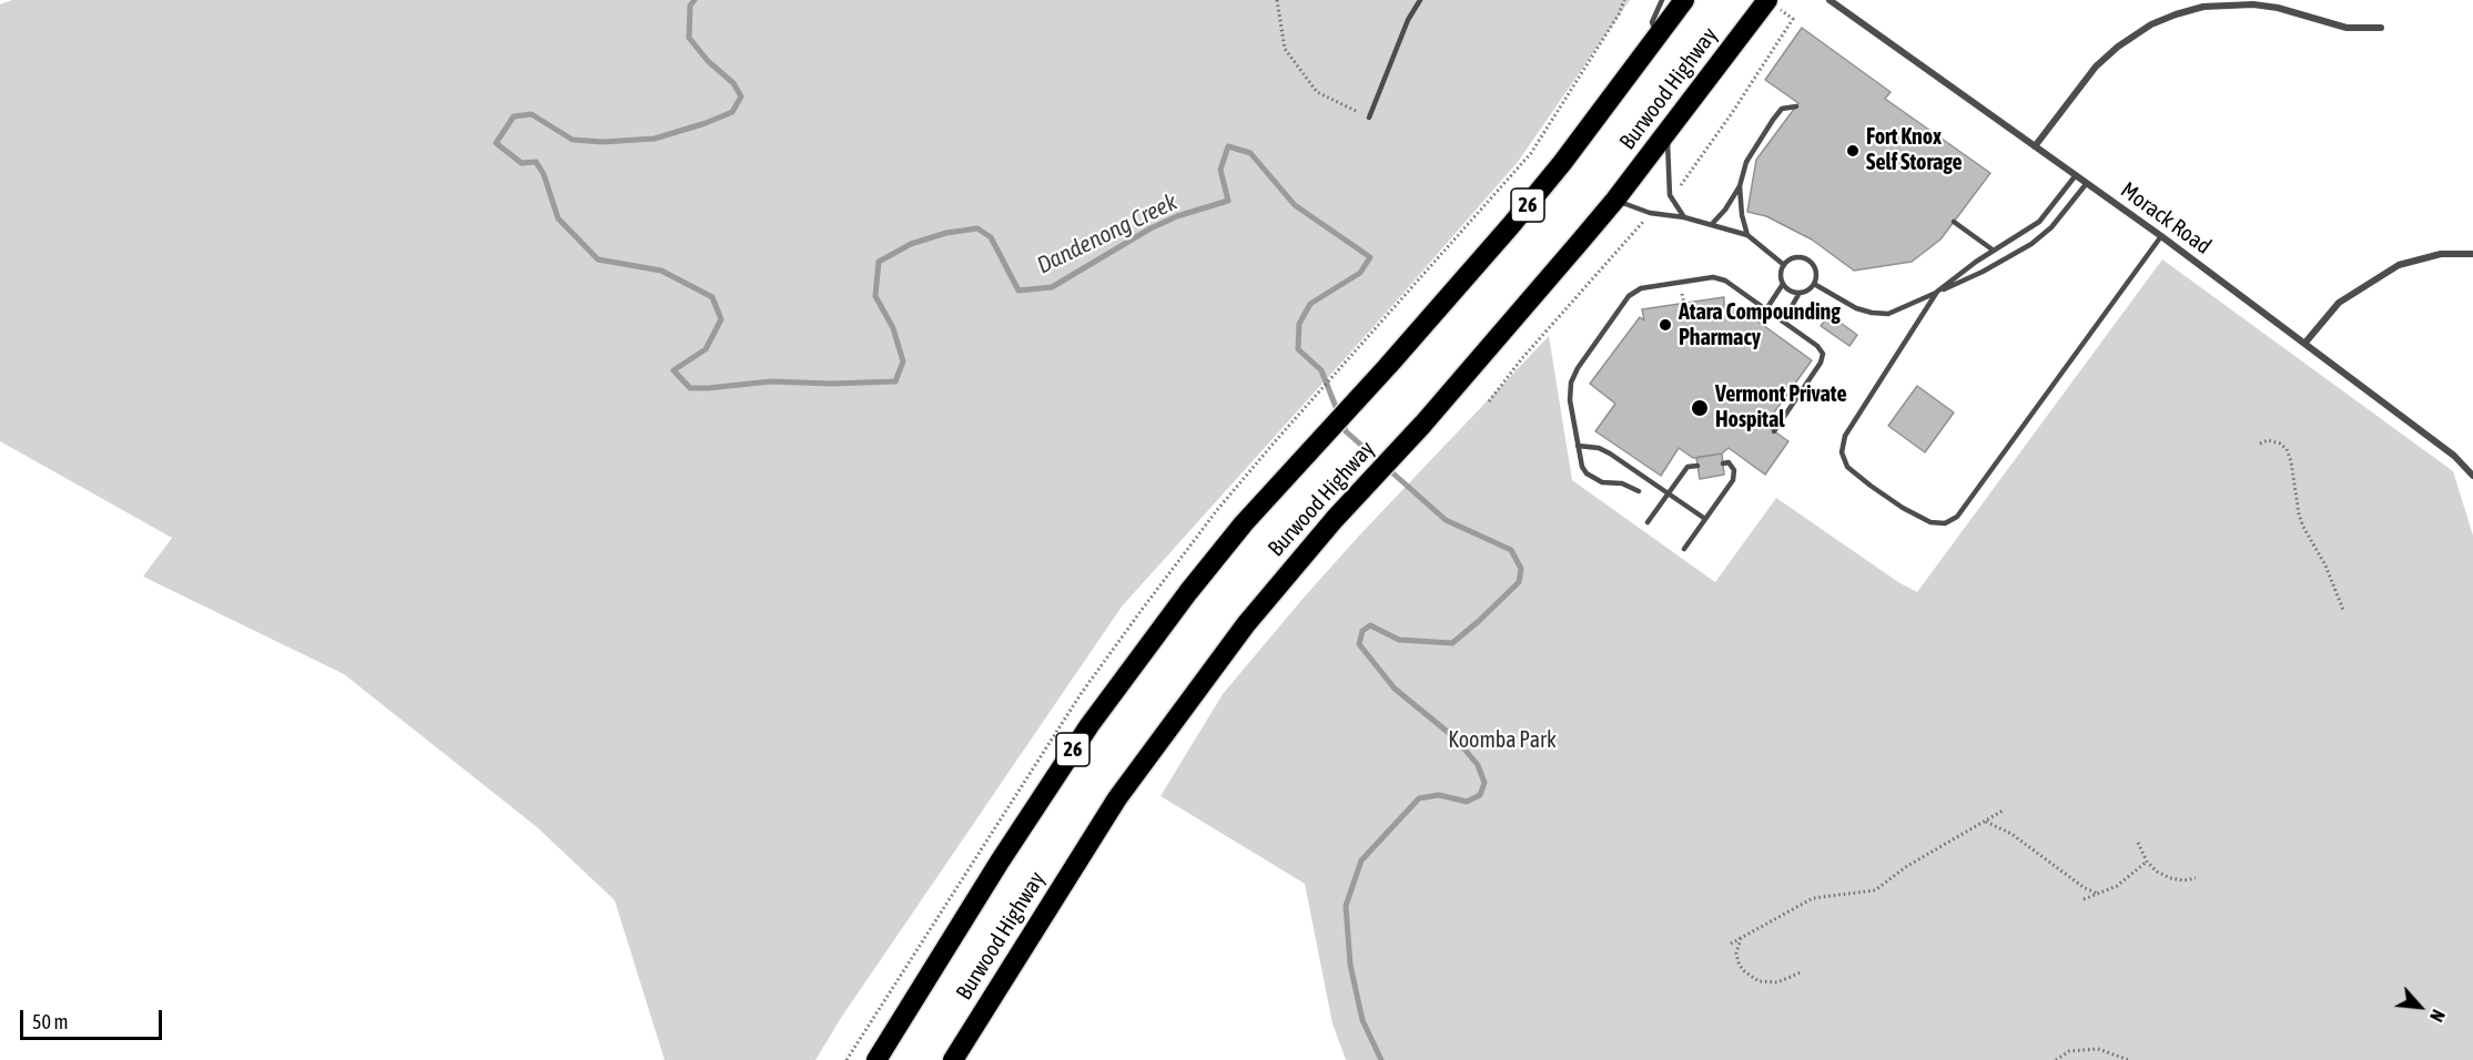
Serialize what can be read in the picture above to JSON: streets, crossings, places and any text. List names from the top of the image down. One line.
{"streets":{"highway":["Burwood Highway","26"],"street":["Morack Road"]},"water":["Dandenong Creek"],"parks":["Koomba Park"],"places":["Fort Knox Self Storage","Atara Compounding Pharmacy","Vermont Private Hospital"],"scale_bar":"50 m","north":"bottom right"}
